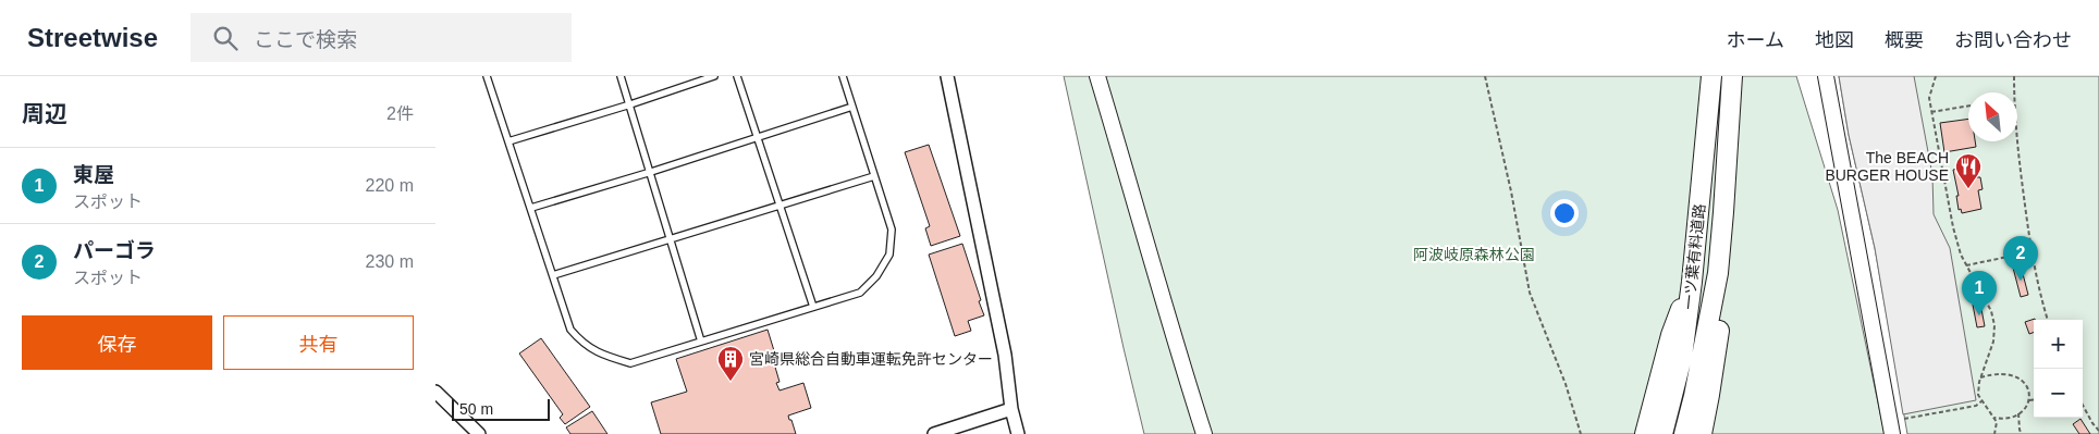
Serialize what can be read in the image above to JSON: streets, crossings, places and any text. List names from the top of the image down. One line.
{"streets":{"main road":["一ツ葉有料道路"]},"parks":["阿波岐原森林公園"],"places":{"restaurant":["The BEACH BURGER HOUSE"],"building":["宮崎県総合自動車運転免許センター"]},"scale_bar":"50 m","north":"top left","page":{"header":"Streetwise","search":"ここで検索","nav":["ホーム","地図","概要","お問い合わせ"],"heading":["周辺","2件"],"list":[{"mark":"1","name":"東屋","note":"スポット","value":"220 m"},{"mark":"2","name":"パーゴラ","note":"スポット","value":"230 m"}],"pins":["2","1"],"buttons":["保存","共有"],"map_buttons":["+","−"],"scale":"50 m"}}
